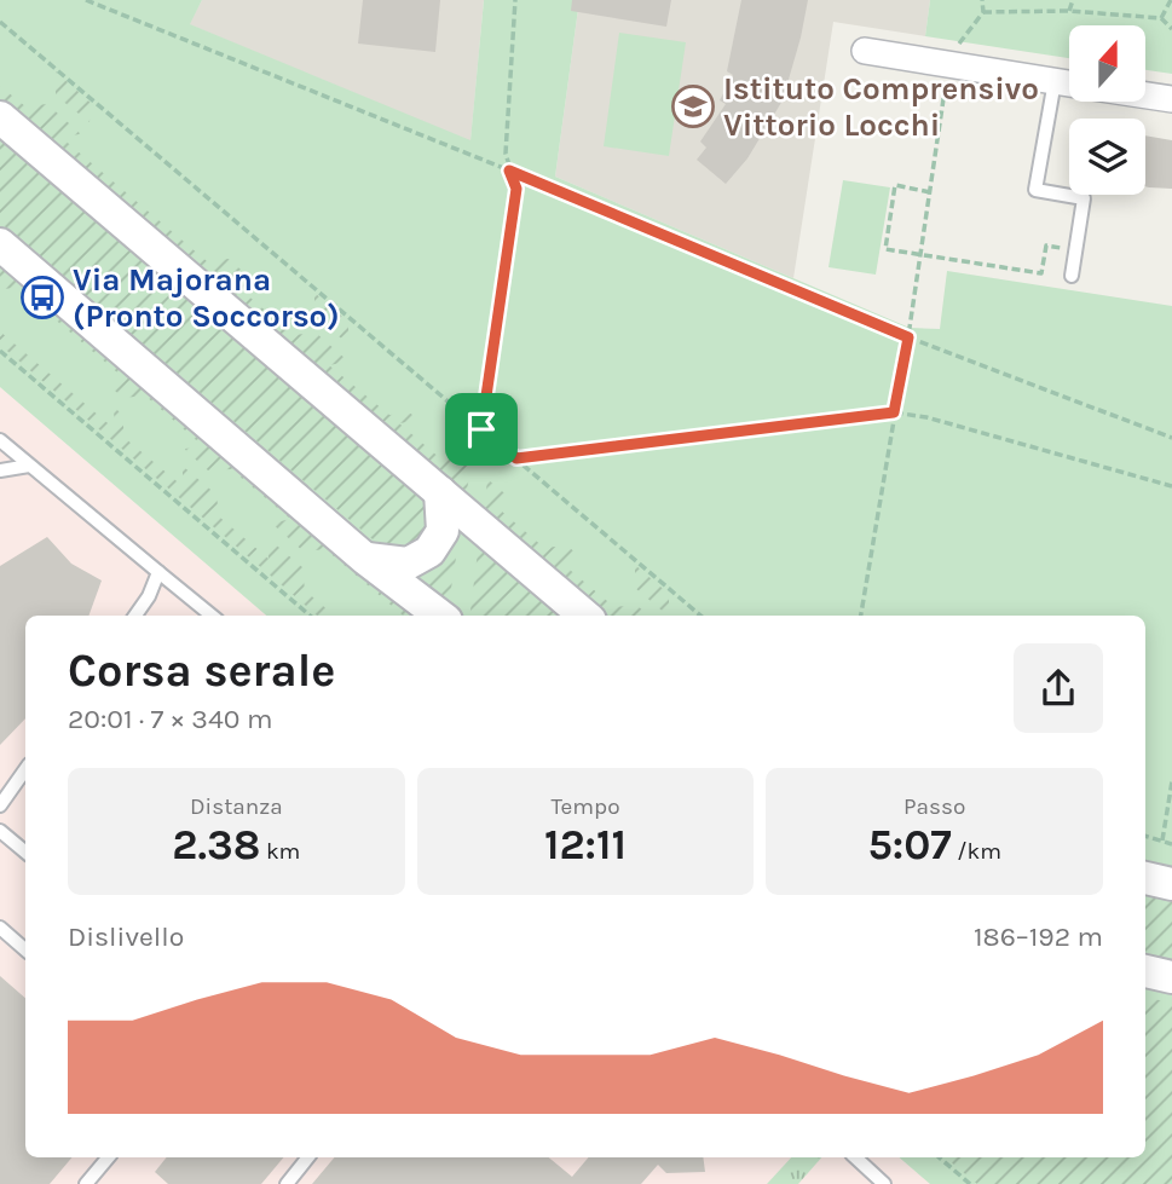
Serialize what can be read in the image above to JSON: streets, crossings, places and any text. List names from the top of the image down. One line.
{"places":{"school or university":["Istituto Comprensivo Vittorio Locchi"],"bus stop":["Via Majorana (Pronto Soccorso)"]},"north":"top","page":{"heading":["Corsa serale","20:01 · 7 × 340 m"],"stats":[["Distanza","2.38 km"],["Tempo","12:11"],["Passo","5:07 /km"]],"chart":["Dislivello","186–192 m"]}}
